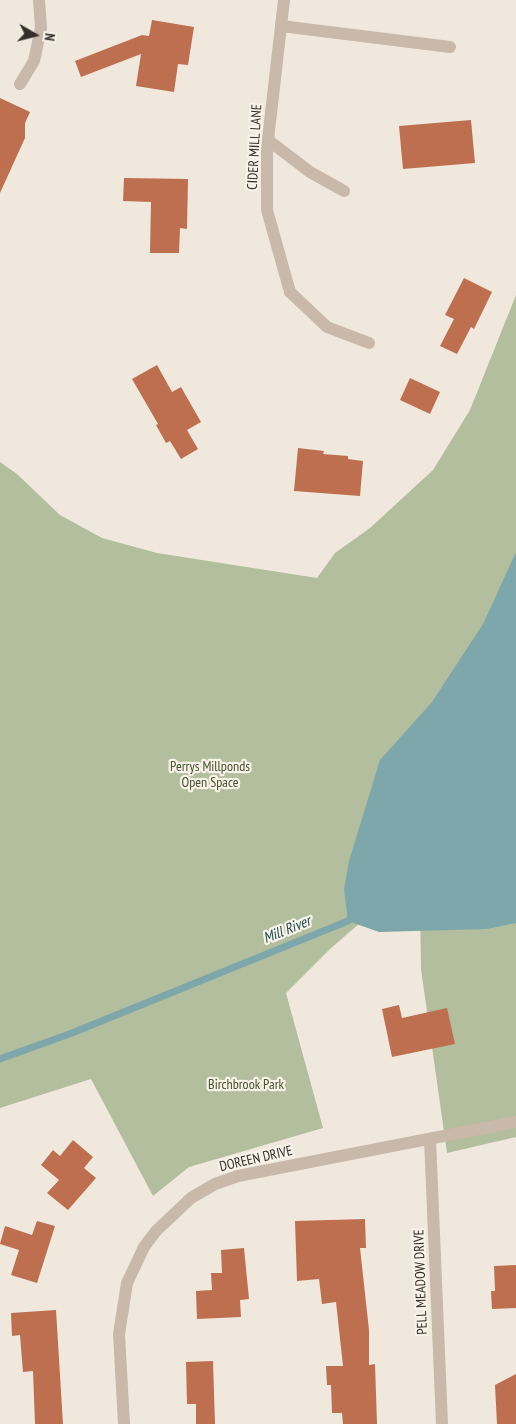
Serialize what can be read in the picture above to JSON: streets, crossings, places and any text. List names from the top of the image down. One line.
{"streets":{"street":["CIDER MILL LANE","DOREEN DRIVE","PELL MEADOW DRIVE"]},"crossings":[["DOREEN DRIVE","PELL MEADOW DRIVE"]],"water":["Mill River"],"parks":["Perrys Millponds Open Space","Birchbrook Park"],"north":"right"}
